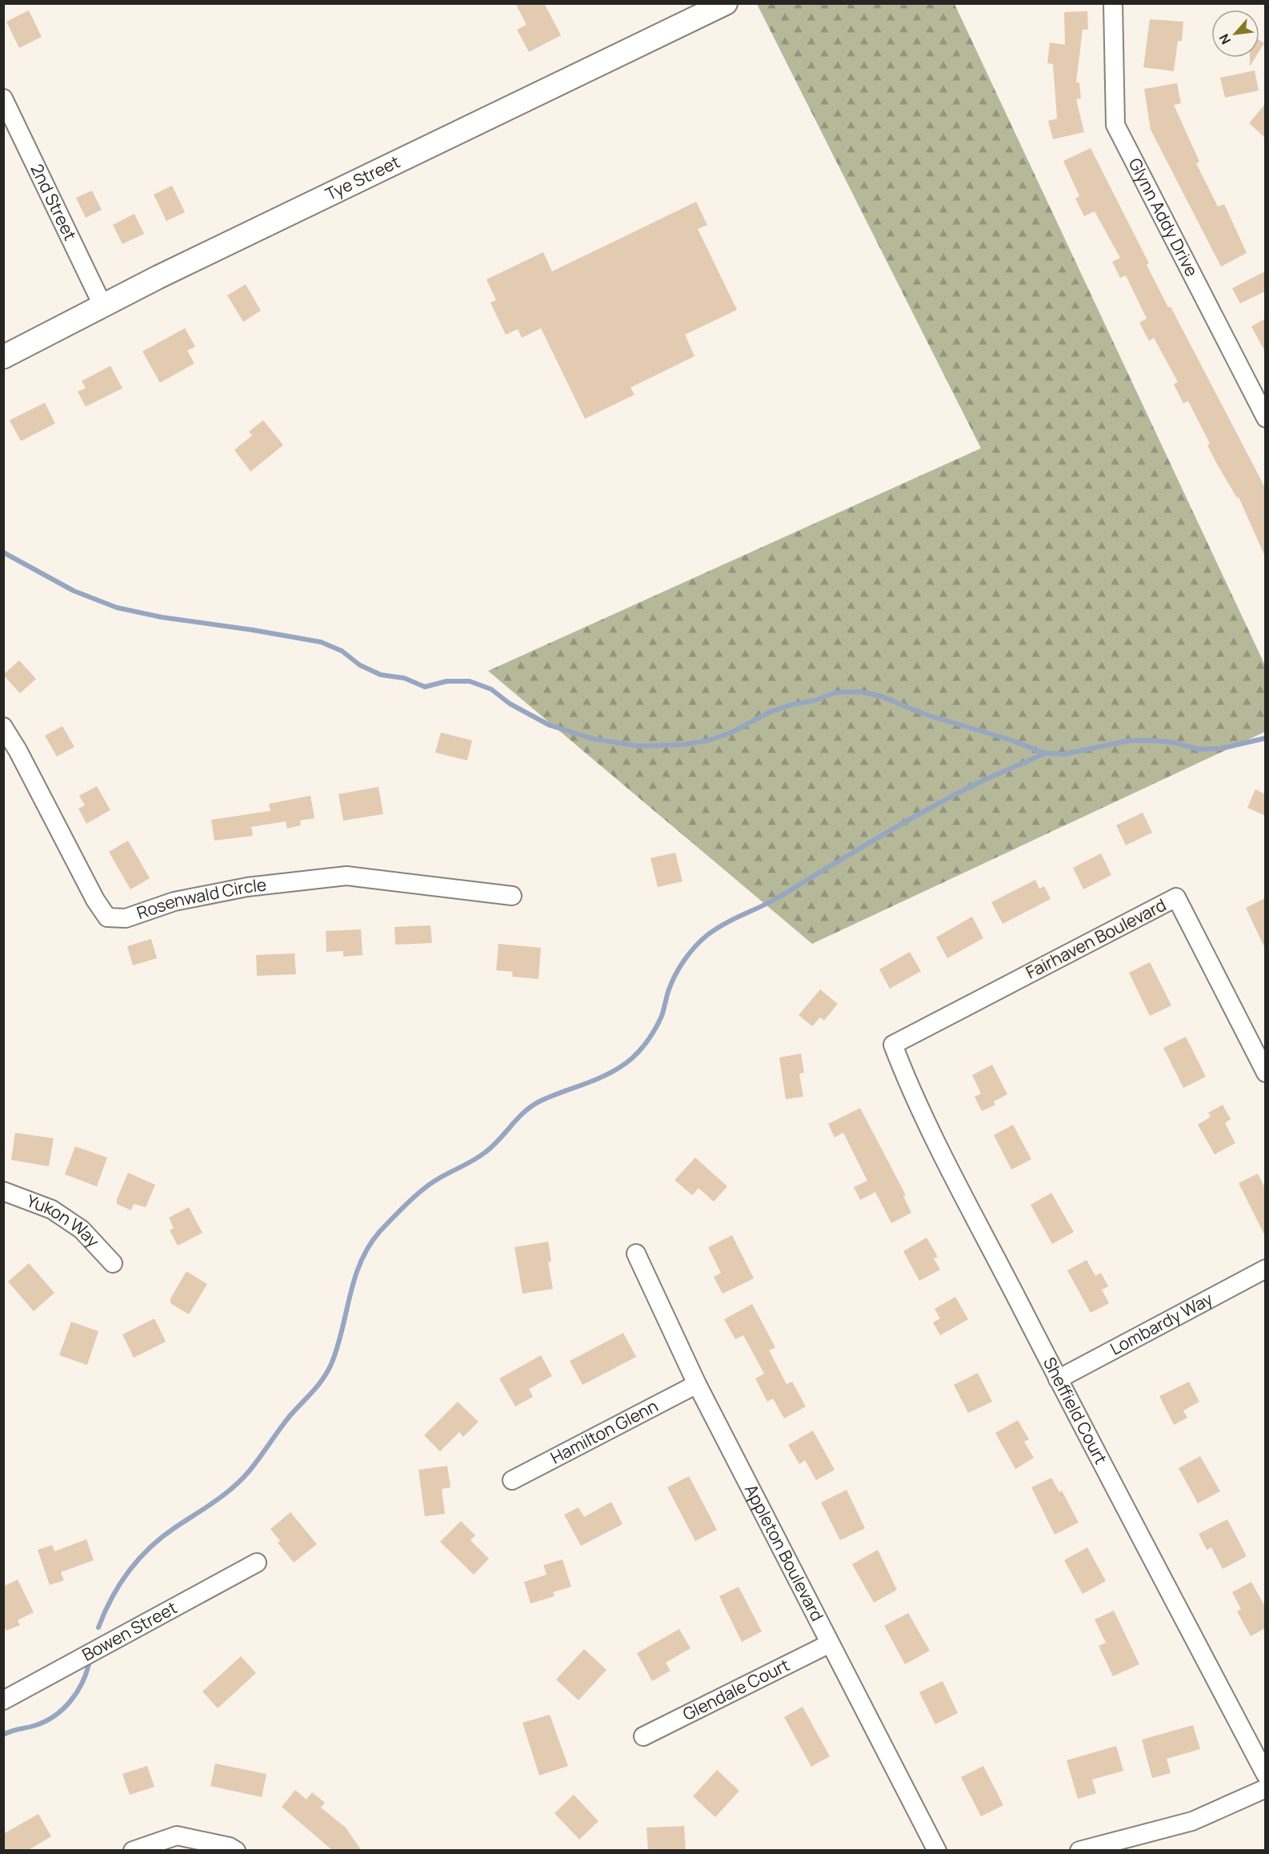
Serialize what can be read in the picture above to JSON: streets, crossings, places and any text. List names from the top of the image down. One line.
{"streets":{"street":["Tye Street","2nd Street","Glynn Addy Drive","Rosenwald Circle","Fairhaven Boulevard","Yukon Way","Lombardy Way","Sheffield Court","Hamilton Glenn","Appleton Boulevard","Bowen Street","Glendale Court"]},"crossings":[["Tye Street","2nd Street"],["Fairhaven Boulevard","Sheffield Court"],["Lombardy Way","Sheffield Court"],["Hamilton Glenn","Appleton Boulevard"],["Appleton Boulevard","Glendale Court"]],"north":"bottom left"}
